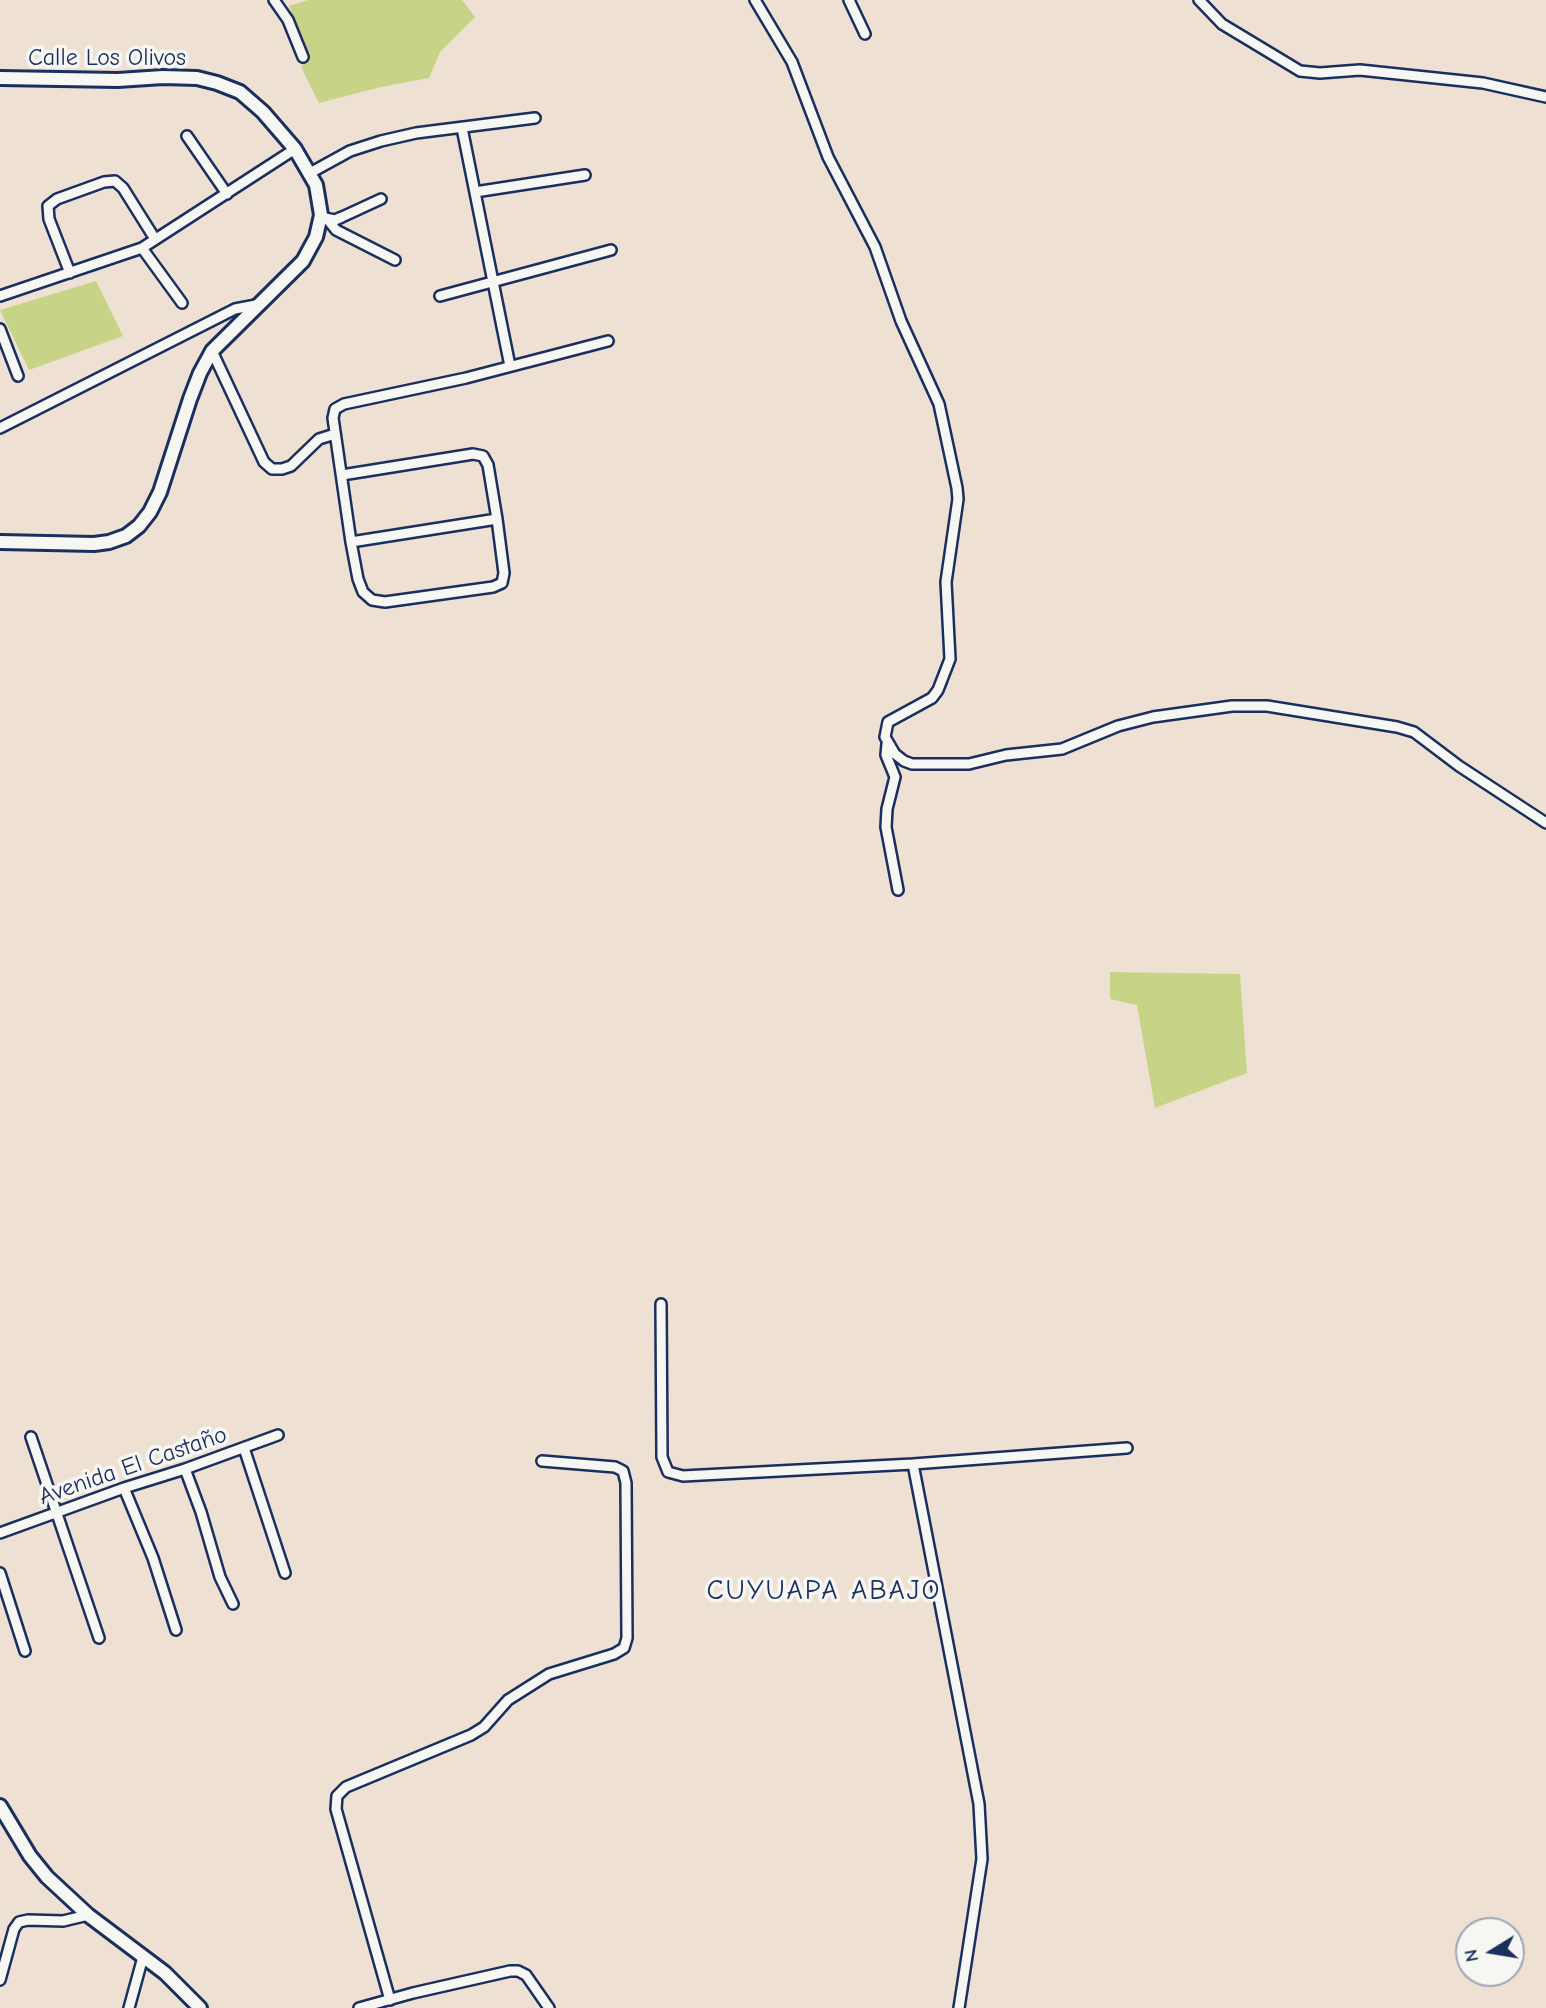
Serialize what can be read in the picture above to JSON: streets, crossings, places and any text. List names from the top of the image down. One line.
{"streets":{"street":["Calle Los Olivos","Avenida El Castaño"]},"districts":["CUYUAPA ABAJO"],"north":"left"}
